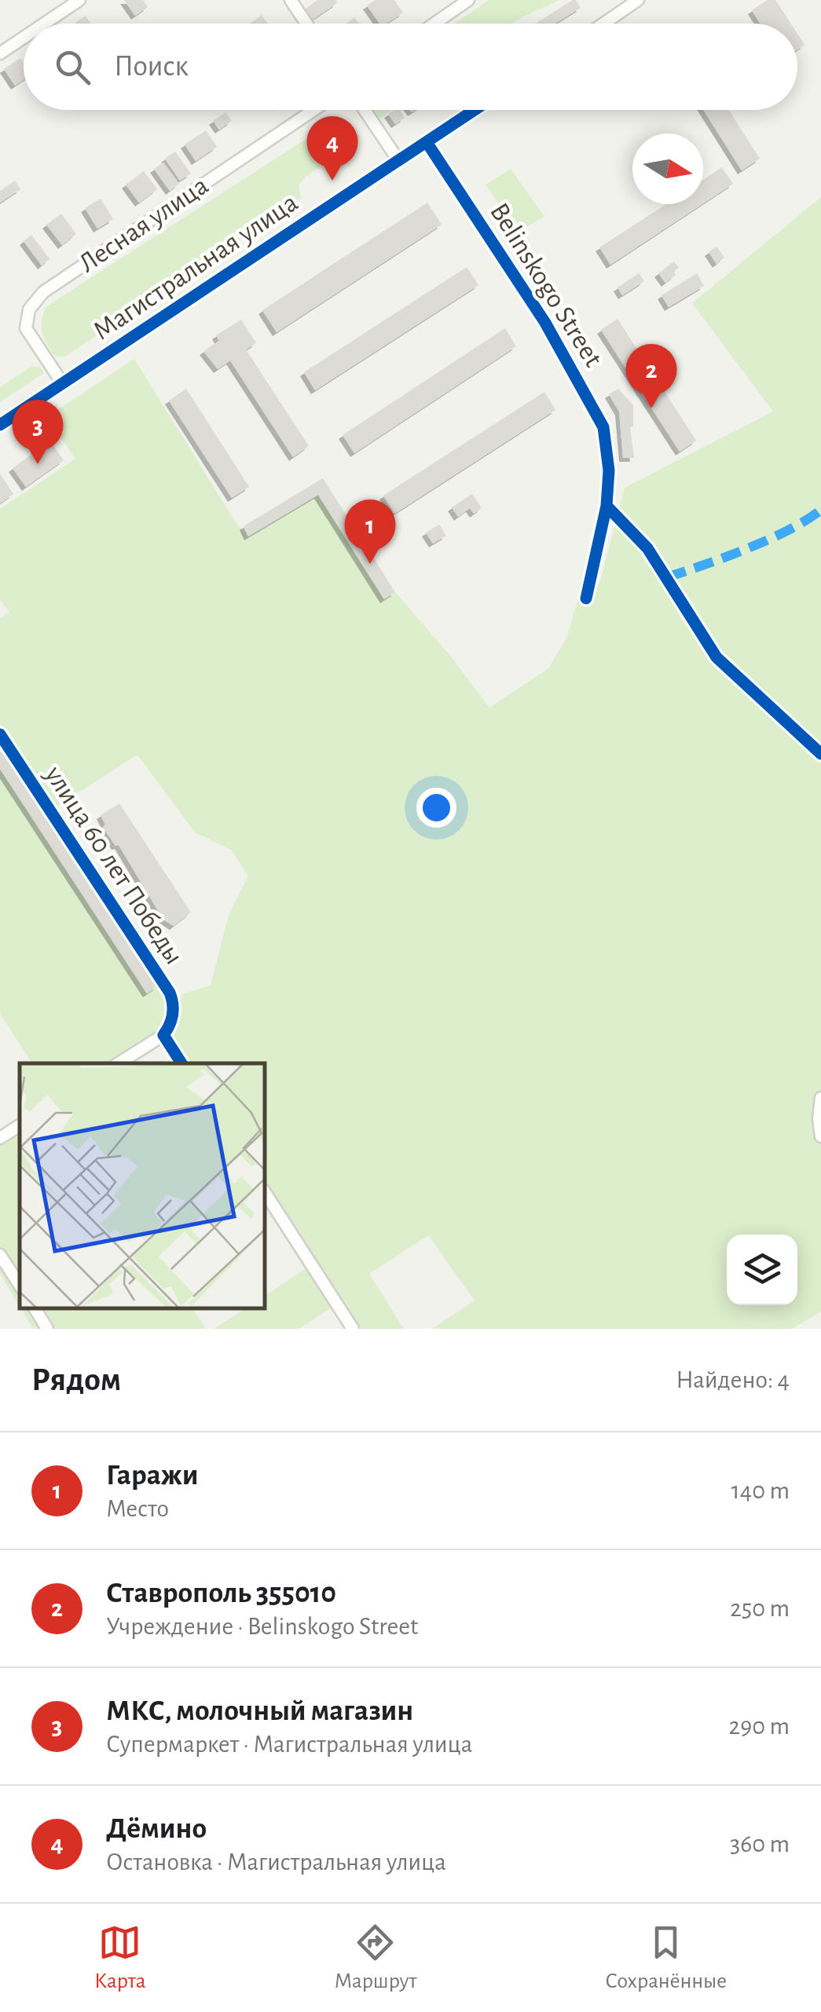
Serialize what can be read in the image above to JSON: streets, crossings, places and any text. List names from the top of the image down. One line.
{"streets":{"street":["Лесная улица","Магистральная улица","Belinskogo Street","улица 60 лет Победы"]},"crossings":[["Лесная улица","Магистральная улица"],["Магистральная улица","Belinskogo Street"]],"north":"right","page":{"search":"Поиск","pins":["4","2","3","1"],"heading":["Рядом","Найдено: 4"],"list":[{"mark":"1","name":"Гаражи","note":"Место","value":"140 m"},{"mark":"2","name":"Ставрополь 355010","note":"Учреждение · Belinskogo Street","value":"250 m"},{"mark":"3","name":"МКС, молочный магазин","note":"Супермаркет · Магистральная улица","value":"290 m"},{"mark":"4","name":"Дёмино","note":"Остановка · Магистральная улица","value":"360 m"}],"nav":["Карта","Маршрут","Сохранённые"]}}
